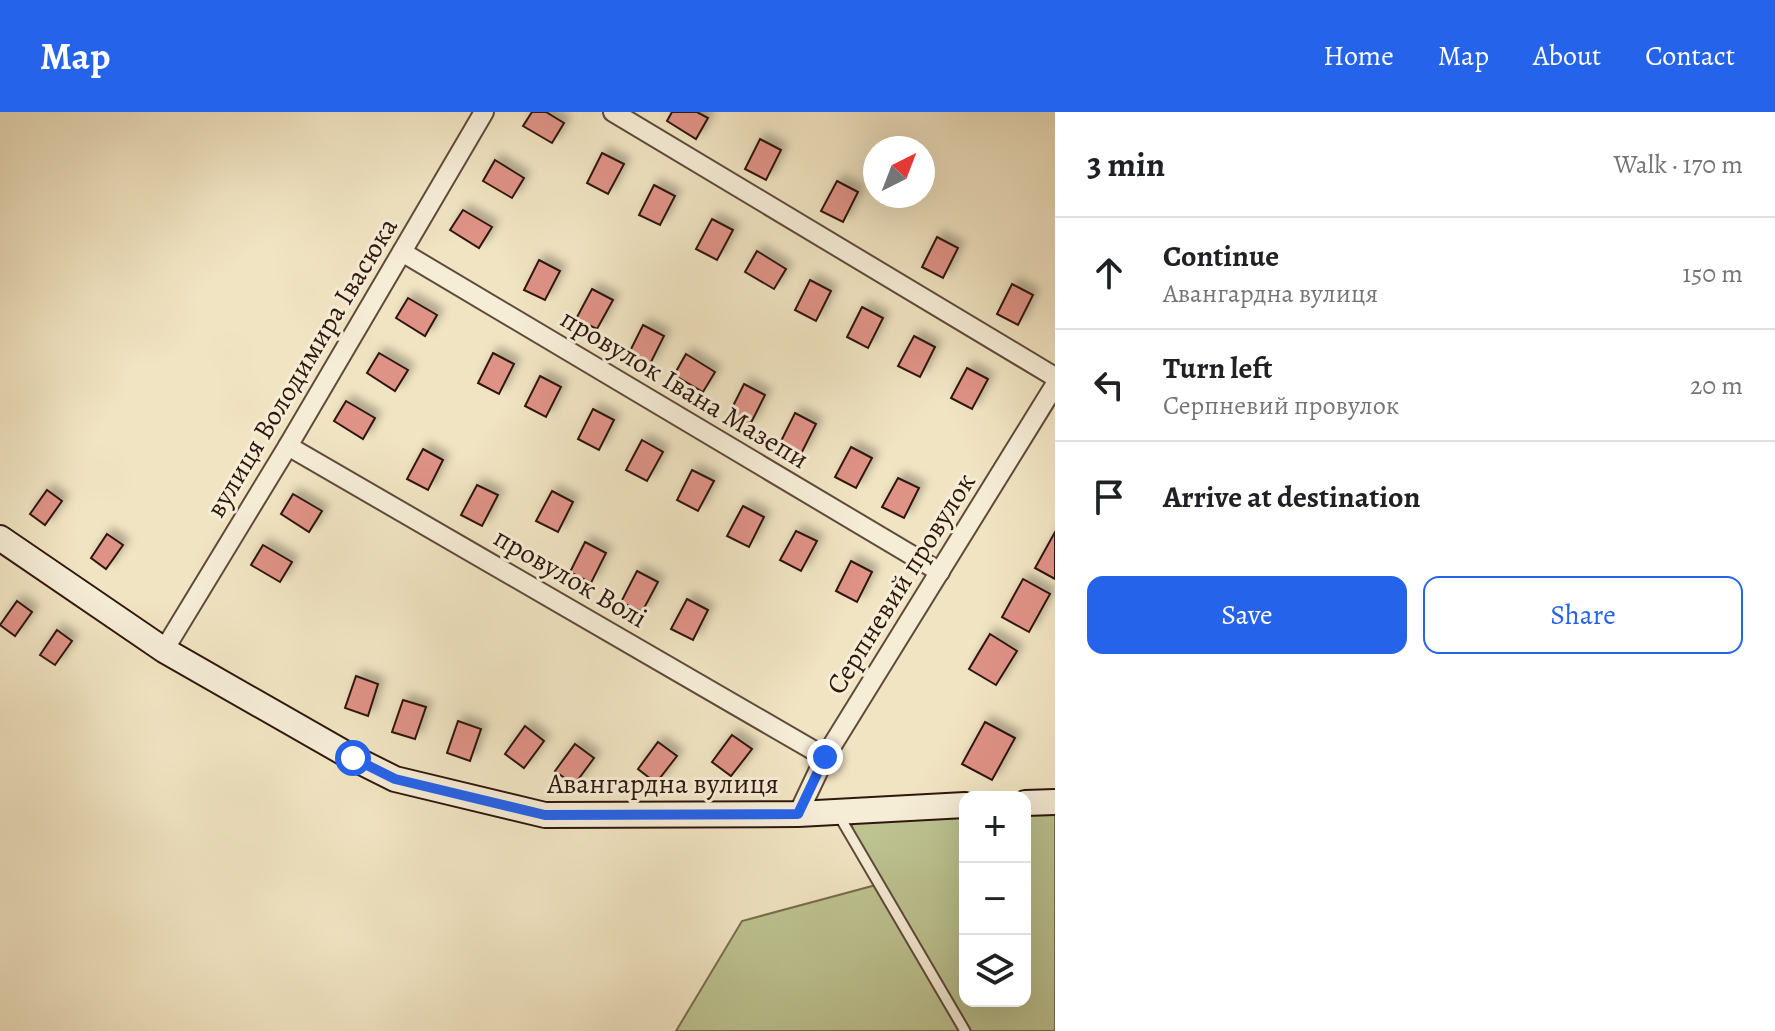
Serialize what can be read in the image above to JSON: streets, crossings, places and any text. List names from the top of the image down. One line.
{"streets":{"street":["вулиця Володимира Івасюка","провулок Івана Мазепи","провулок Волі","Серпневий провулок","Авангардна вулиця"]},"crossings":[["вулиця Володимира Івасюка","провулок Івана Мазепи"],["вулиця Володимира Івасюка","провулок Волі"],["вулиця Володимира Івасюка","Авангардна вулиця"],["провулок Івана Мазепи","Серпневий провулок"],["провулок Волі","Серпневий провулок"],["Серпневий провулок","Авангардна вулиця"]],"north":"top right","page":{"header":"Map","nav":["Home","Map","About","Contact"],"heading":["3 min","Walk · 170 m"],"list":[["Continue","Авангардна вулиця","150 m"],["Turn left","Серпневий провулок","20 m"],"Arrive at destination"],"buttons":["Save","Share"],"map_buttons":["+","−"]}}
